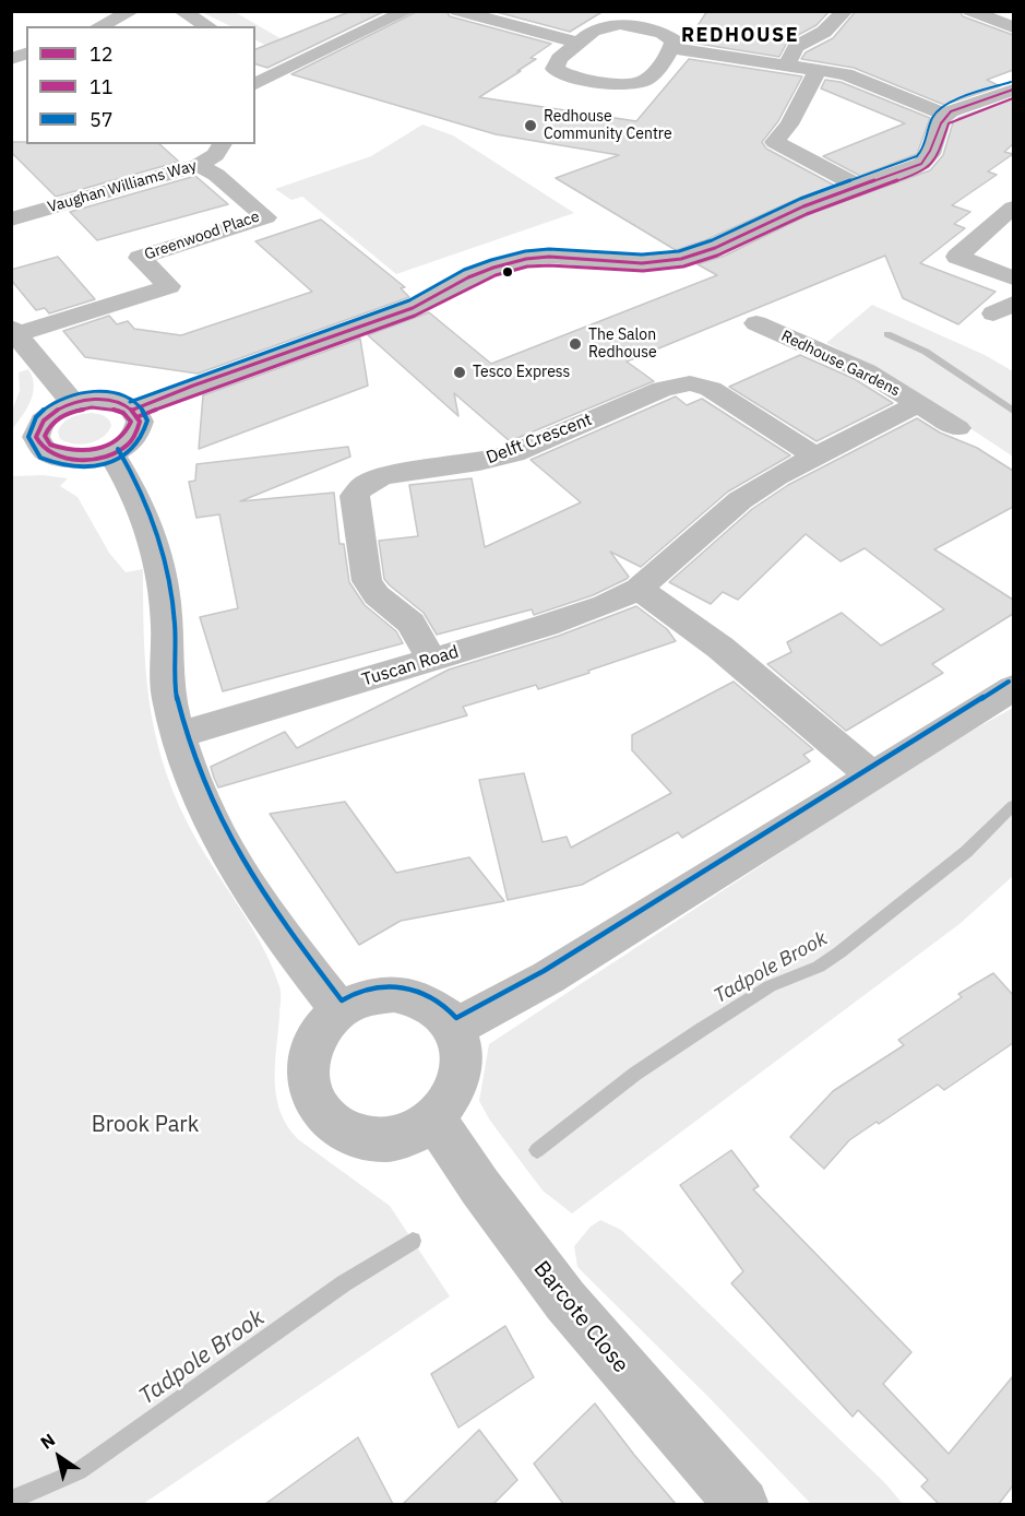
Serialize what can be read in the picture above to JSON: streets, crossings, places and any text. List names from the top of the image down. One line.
{"streets":{"street":["Vaughan Williams Way","Greenwood Place","Redhouse Gardens","Delft Crescent","Tuscan Road","Barcote Close"]},"crossings":[["Vaughan Williams Way","Greenwood Place"],["Redhouse Gardens","Tuscan Road"],["Delft Crescent","Tuscan Road"]],"districts":["REDHOUSE"],"water":["Tadpole Brook"],"parks":["Brook Park"],"places":["Redhouse Community Centre","The Salon Redhouse","Tesco Express"],"lines":["transit line 57","transit line 12","transit line 11"],"legend":["12","11","57"],"north":"top left"}
